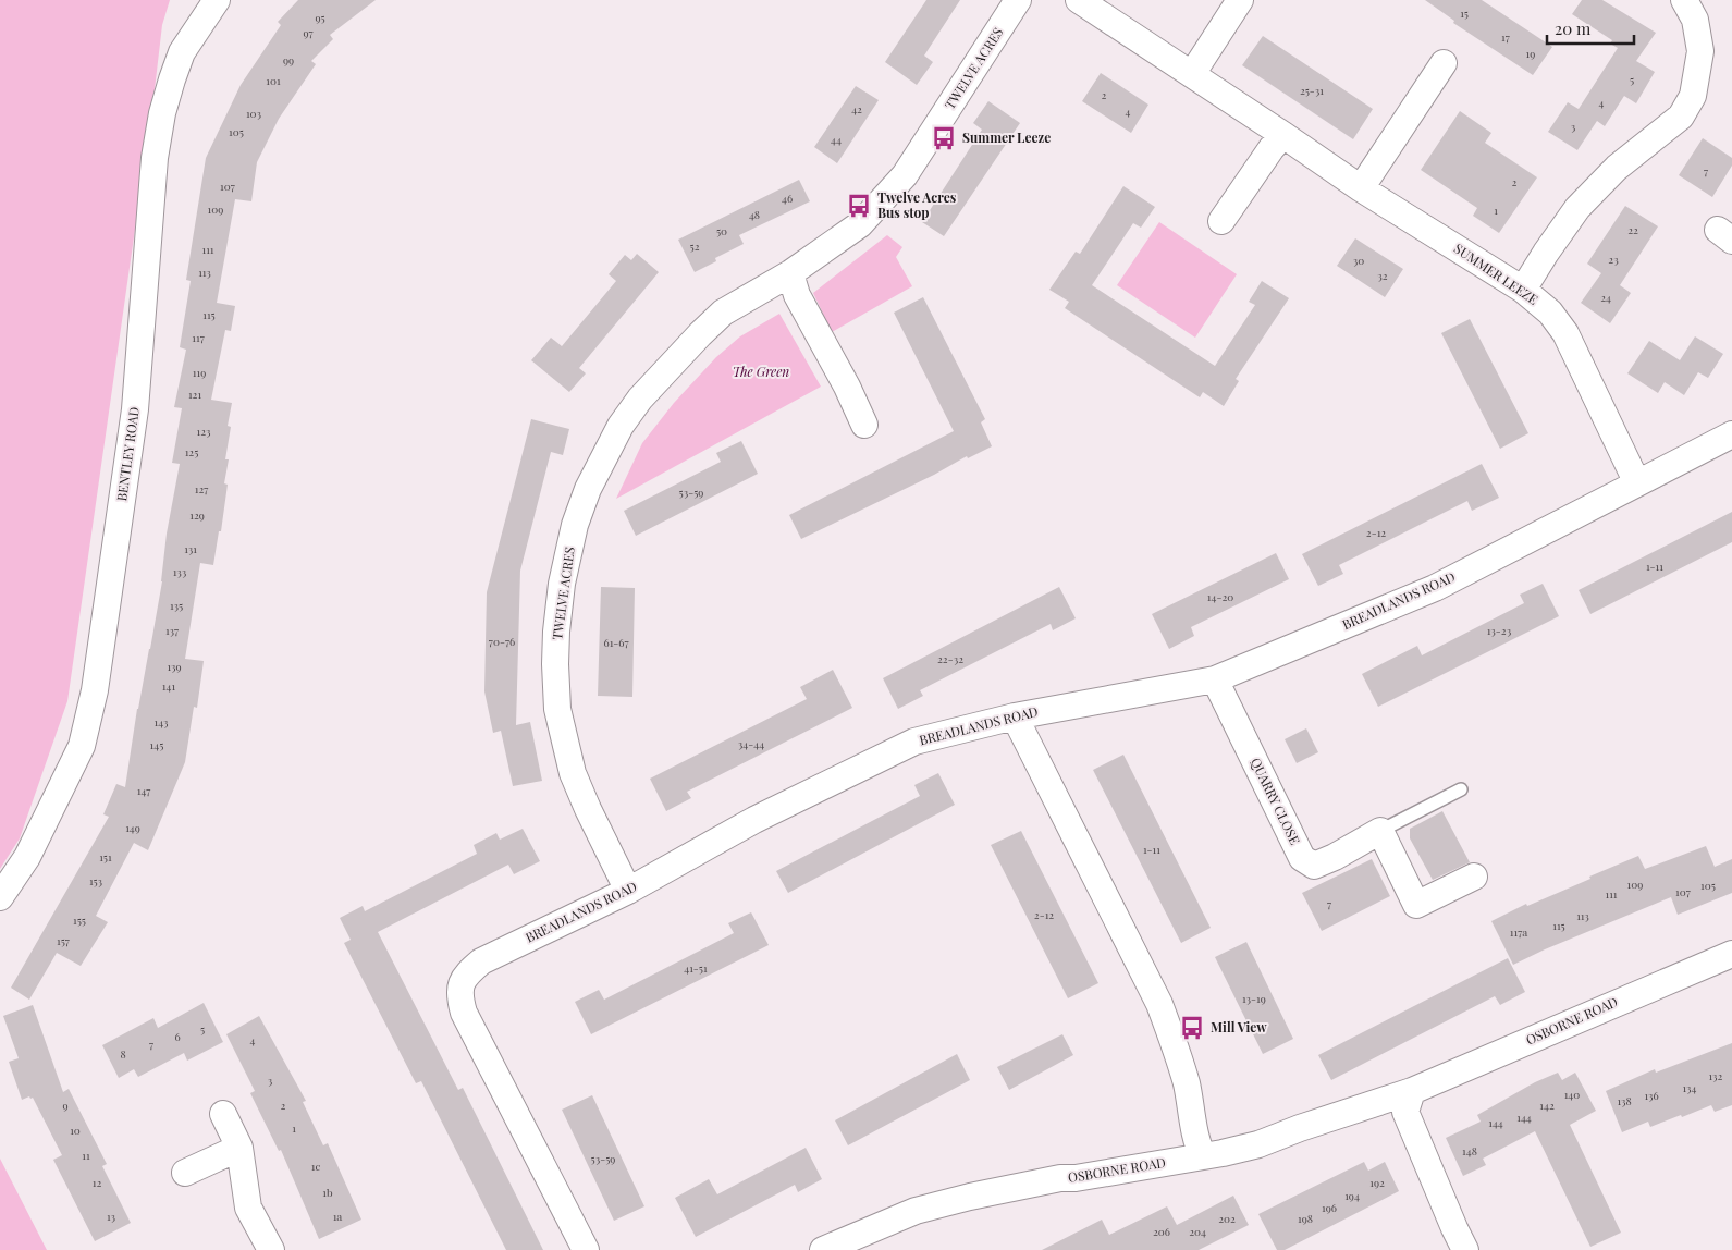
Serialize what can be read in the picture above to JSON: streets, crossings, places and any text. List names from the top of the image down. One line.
{"streets":{"street":["TWELVE ACRES","SUMMER LEEZE","BENTLEY ROAD","BREADLANDS ROAD","QUARRY CLOSE","OSBORNE ROAD"]},"crossings":[["TWELVE ACRES","BREADLANDS ROAD"],["SUMMER LEEZE","BREADLANDS ROAD"],["BREADLANDS ROAD","QUARRY CLOSE"]],"parks":["The Green"],"places":{"bus stop":["Summer Leeze","Twelve Acres Bus stop","Mill View"]},"house_numbers":["15","95","97","17","19","99","5","101","25-31","2","4","42","4","103","3","105","44","7","2","107","46","109","1","48","22","50","52","111","23","30","113","32","24","115","117","119","121","123","125","127","53-59","129","2-12","131","1-11","133","14-20","135","137","13-23","70-76","61-67","22-32","139","141","143","34-44","145","147","149","1-11","151","153","109","105","107","111","7","2-12","113","155","115","117a","157","41-51","13-19","5","6","4","7","8","132","3","134","140","136","138","9","2","142","144","144","1","10","148","11","53-59","1c","12","192","1b","194","196","13","1a","202","198","206","204"],"scale_bar":"20 m"}
